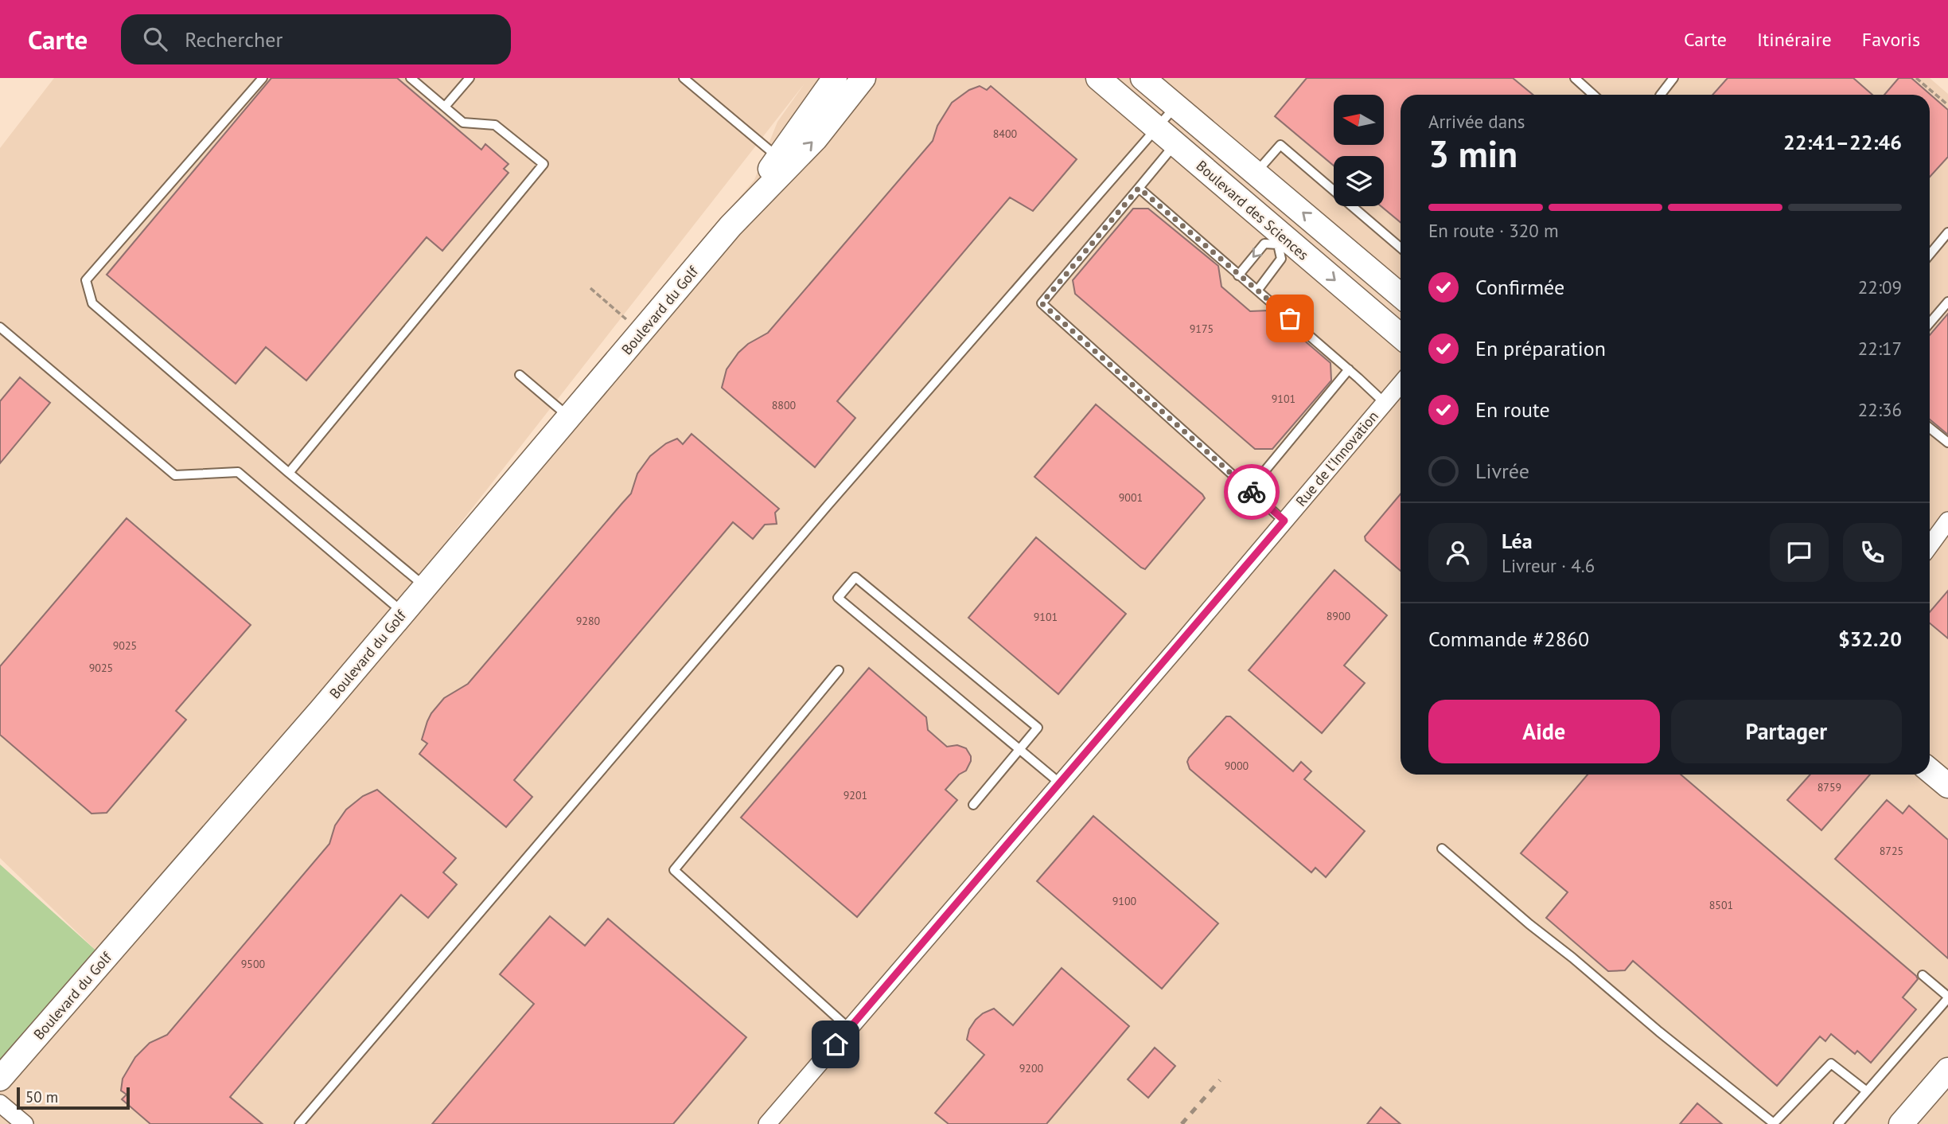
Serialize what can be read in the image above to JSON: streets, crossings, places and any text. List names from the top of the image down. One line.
{"streets":{"street":["Boulevard des Sciences","Boulevard du Golf","Rue de l'Innovation"]},"house_numbers":["8400","9175","9101","8800","9001","8900","9101","9280","9025","9025","9000","8759","9201","8725","9100","8501","9500","9200"],"scale_bar":"50 m","north":"left","page":{"header":"Carte","search":"Rechercher","nav":["Carte","Itinéraire","Favoris"],"heading":["3 min","Arrivée dans","22:41–22:46"],"panel":["Léa","Livreur · 4.6","Commande #2860","$32.20"],"bar":"En route · 320 m","list":[["Confirmée","22:09"],["En préparation","22:17"],["En route","22:36"],"Livrée"],"buttons":["Aide","Partager"],"scale":"50 m"}}
